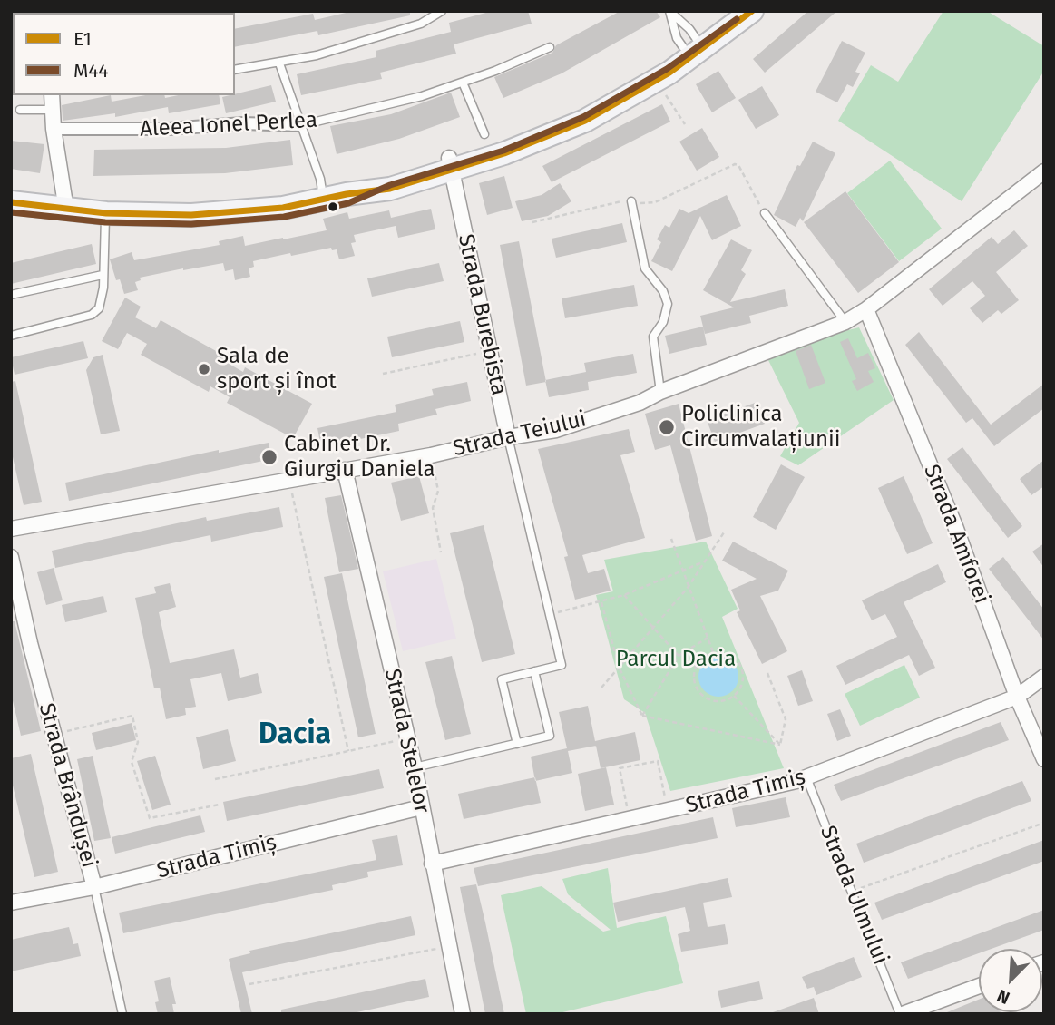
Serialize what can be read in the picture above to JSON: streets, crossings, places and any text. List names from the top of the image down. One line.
{"streets":{"street":["Aleea Ionel Perlea","Strada Burebista","Strada Teiului","Strada Amforei","Strada Stelelor","Strada Brândușei","Strada Timiș"],"lane":["Strada Ulmului"]},"crossings":[["Strada Burebista","Strada Teiului"],["Strada Teiului","Strada Amforei"],["Strada Teiului","Strada Stelelor"],["Strada Amforei","Strada Timiș"],["Strada Stelelor","Strada Timiș"],["Strada Brândușei","Strada Timiș"],["Strada Timiș","Strada Ulmului"]],"districts":["Dacia"],"parks":["Parcul Dacia"],"places":["Sala de sport și înot","Policlinica Circumvalațiunii","Cabinet Dr. Giurgiu Daniela"],"lines":["transit line E1","transit line M44"],"legend":["E1","M44"],"north":"bottom left"}
